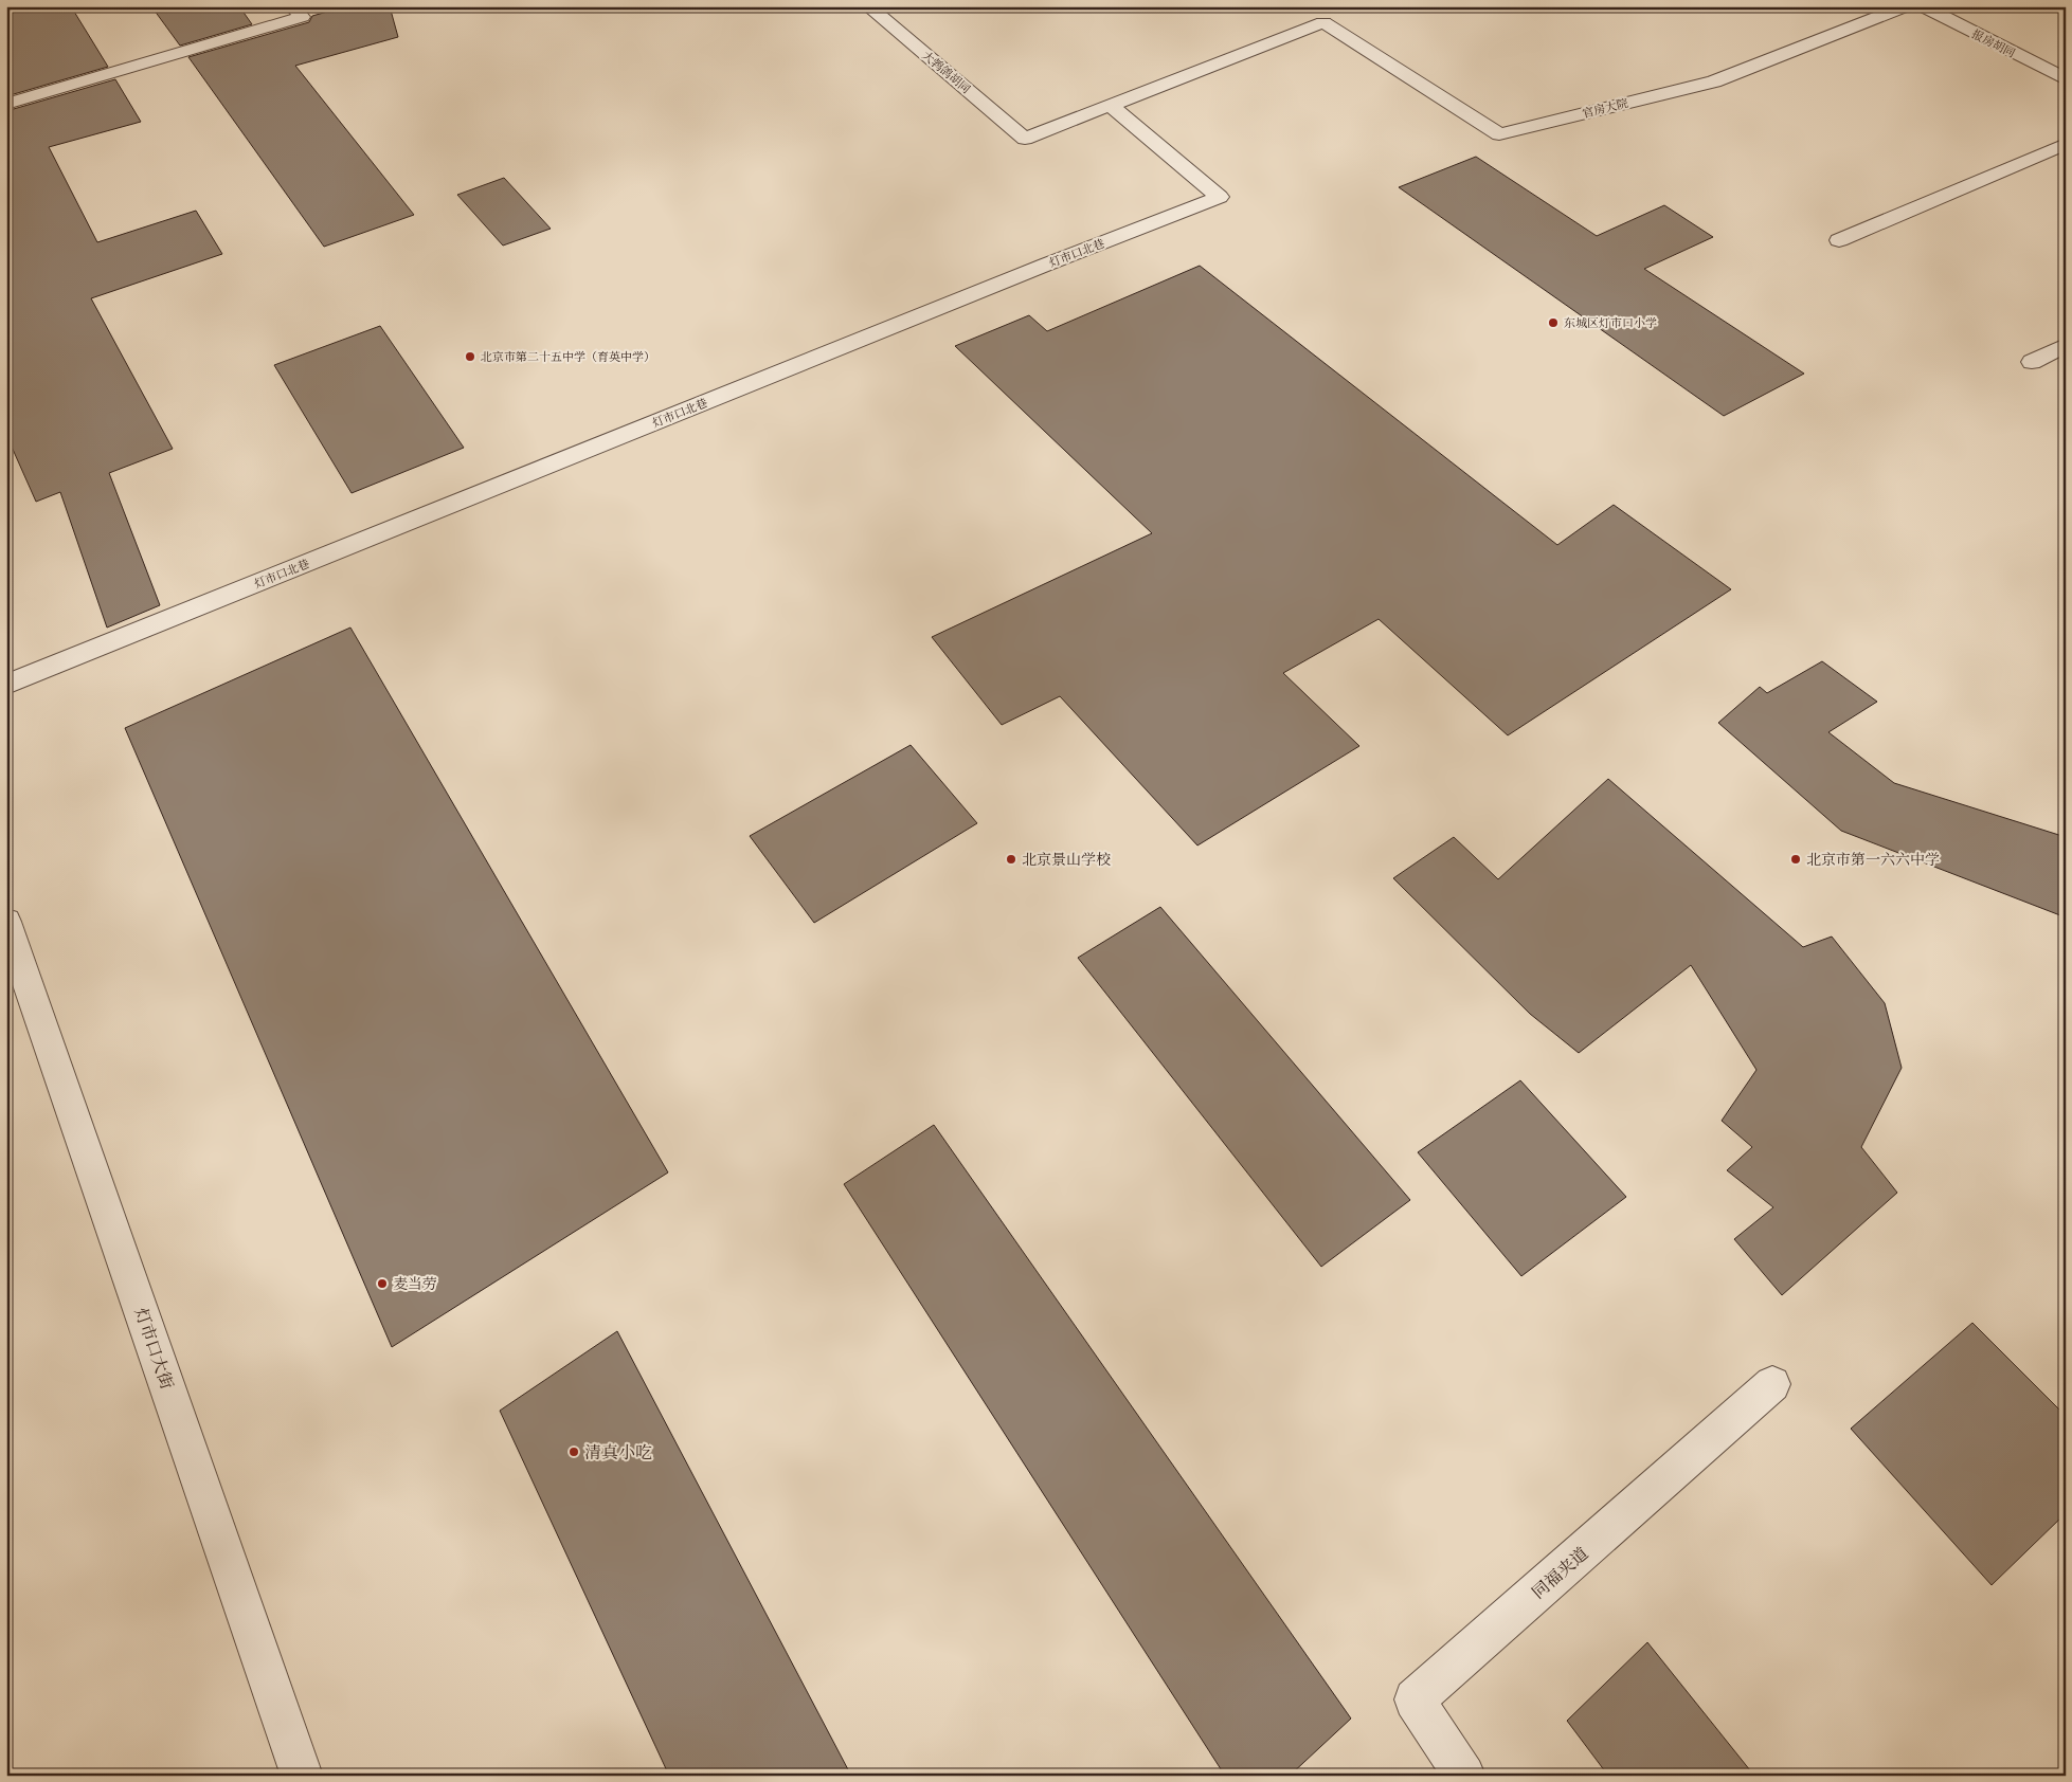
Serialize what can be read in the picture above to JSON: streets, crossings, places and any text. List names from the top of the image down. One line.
{"streets":{"street":["报房胡同","大鹁鸽胡同","官房大院","灯市口北巷","灯市口大街","同福夹道"]},"crossings":[["大鹁鸽胡同","灯市口北巷"]],"places":["东城区灯市口小学","北京市第二十五中学（育英中学）","北京景山学校","北京市第一六六中学","麦当劳","清真小吃"]}
